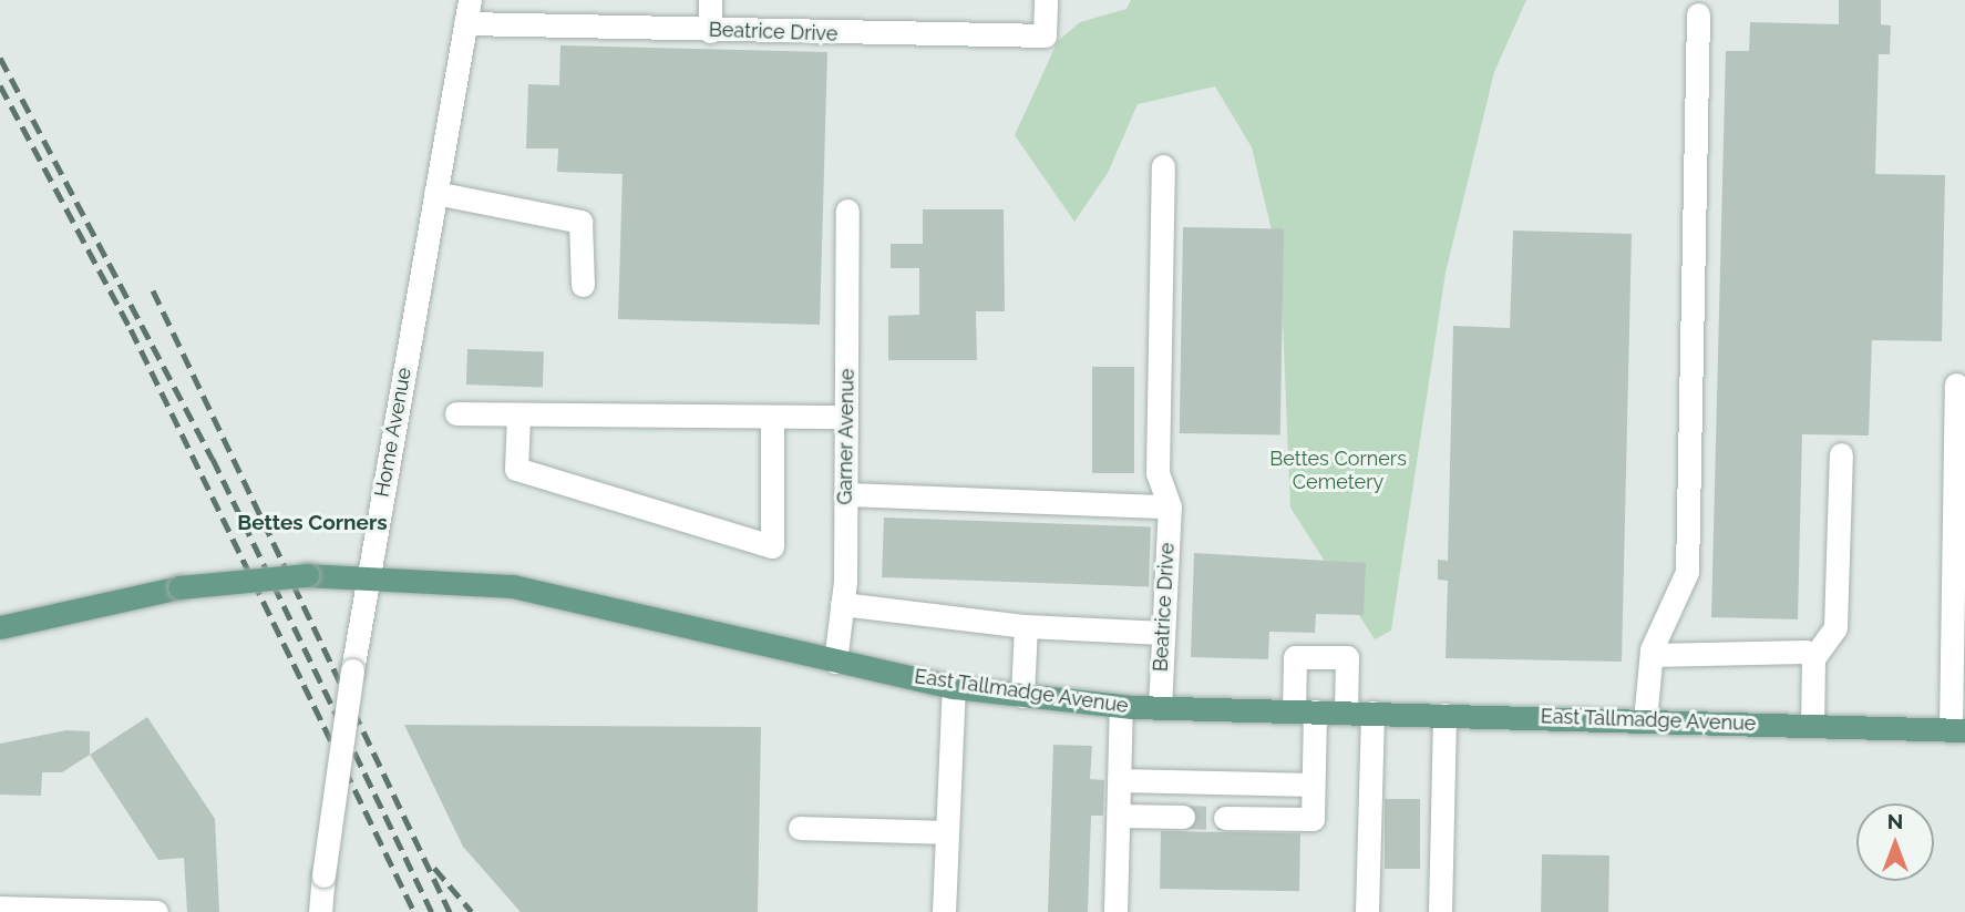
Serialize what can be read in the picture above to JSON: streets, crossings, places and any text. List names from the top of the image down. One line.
{"streets":{"main road":["East Tallmadge Avenue"],"street":["Beatrice Drive","Home Avenue","Garner Avenue"]},"crossings":[["Beatrice Drive","Home Avenue"],["Beatrice Drive","East Tallmadge Avenue"],["Home Avenue","East Tallmadge Avenue"],["Garner Avenue","East Tallmadge Avenue"]],"districts":["Bettes Corners"],"parks":["Bettes Corners Cemetery"],"north":"top"}
